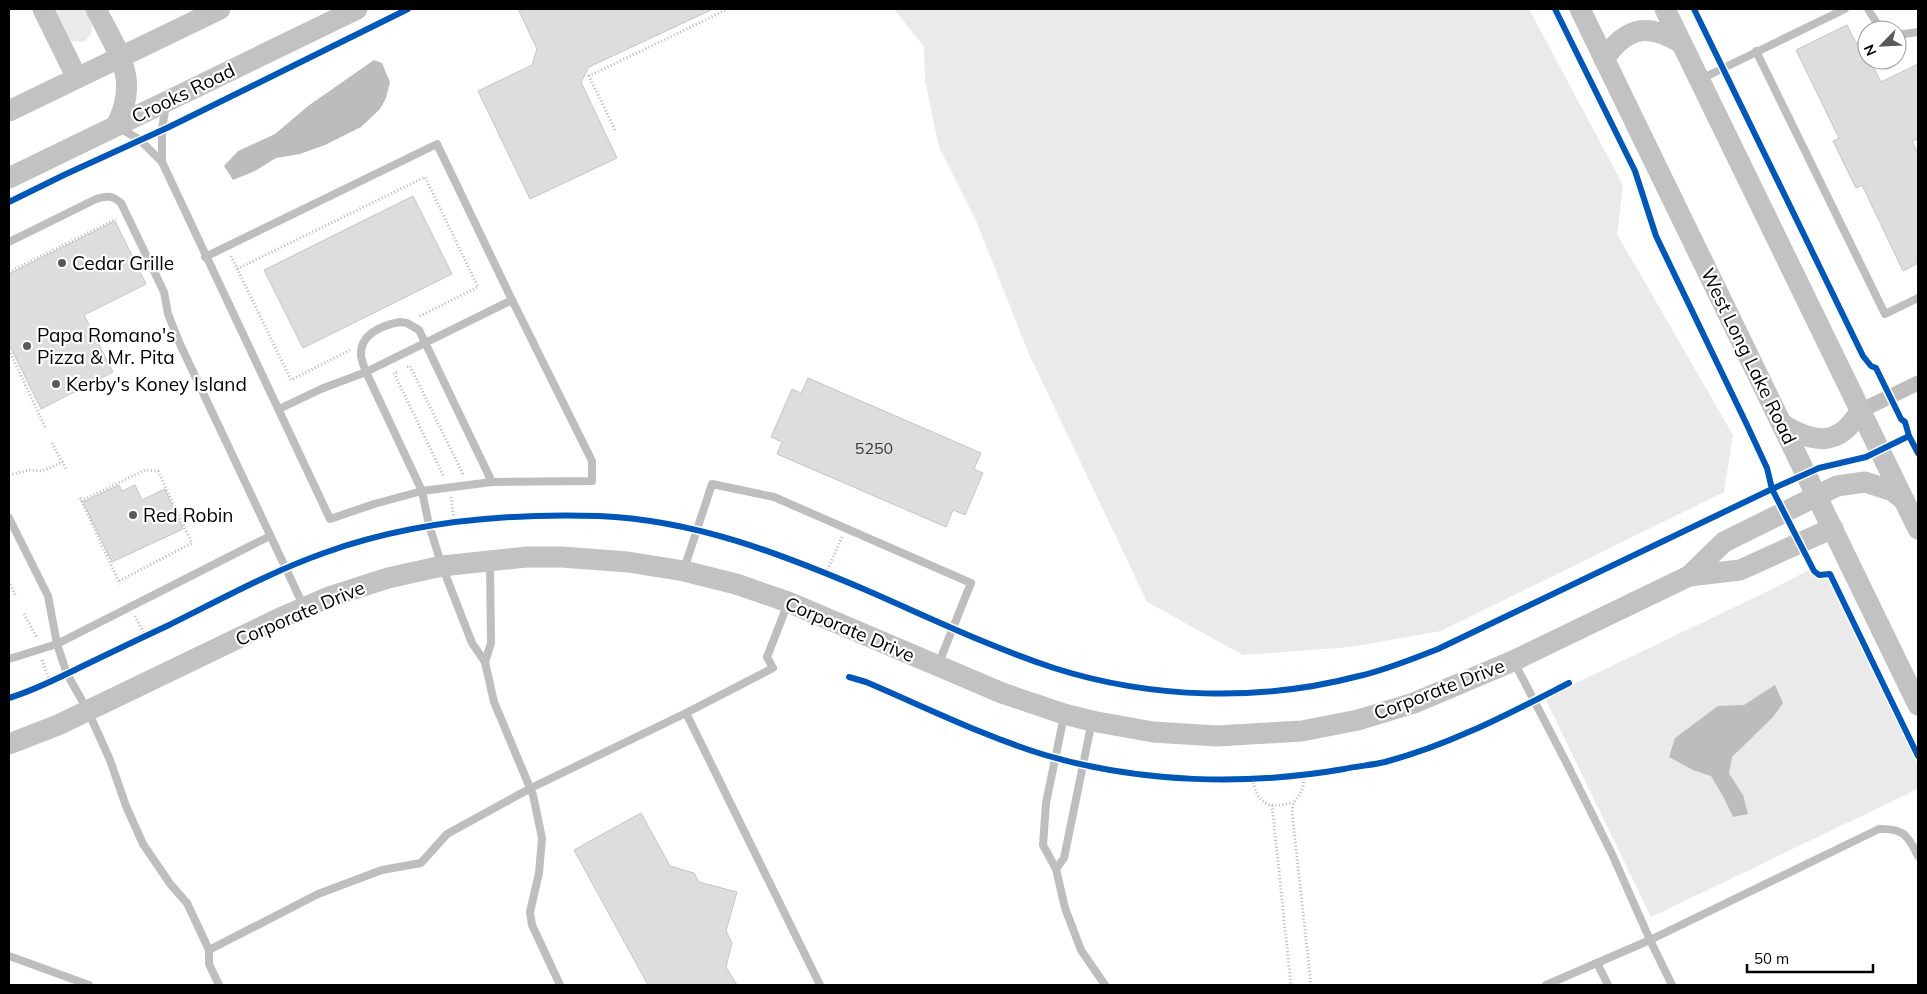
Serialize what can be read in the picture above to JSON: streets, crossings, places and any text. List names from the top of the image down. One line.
{"streets":{"main road":["Crooks Road","West Long Lake Road","Corporate Drive"]},"crossings":[["West Long Lake Road","Corporate Drive"]],"places":["Cedar Grille","Papa Romano's Pizza & Mr. Pita","Kerby's Koney Island","Red Robin"],"house_numbers":["5250"],"scale_bar":"50 m","north":"bottom left"}
